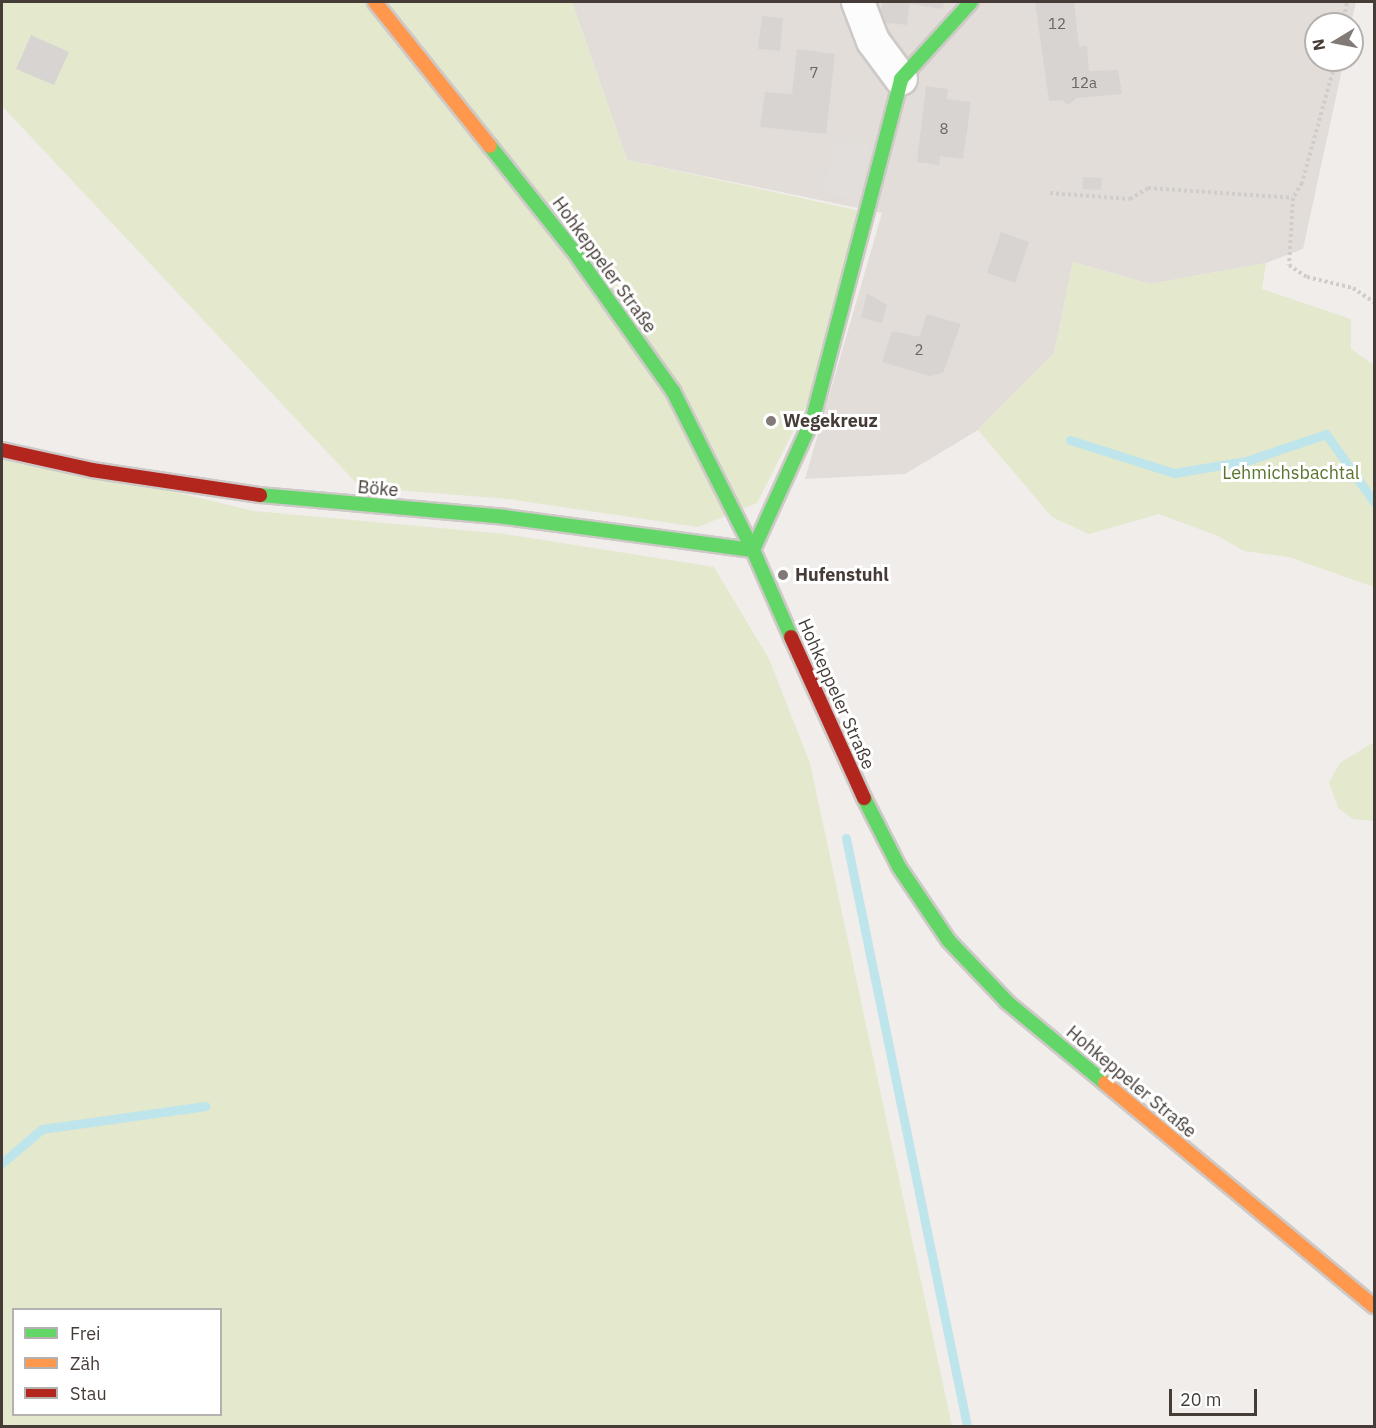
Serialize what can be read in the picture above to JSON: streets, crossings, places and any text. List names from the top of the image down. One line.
{"streets":{"street":["Hohkeppeler Straße","Böke"]},"crossings":[["Hohkeppeler Straße","Böke"]],"parks":["Lehmichsbachtal"],"places":["Wegekreuz","Hufenstuhl"],"house_numbers":["12","7","12a","8","2"],"legend":["Frei","Zäh","Stau"],"scale_bar":"20 m","north":"left"}
